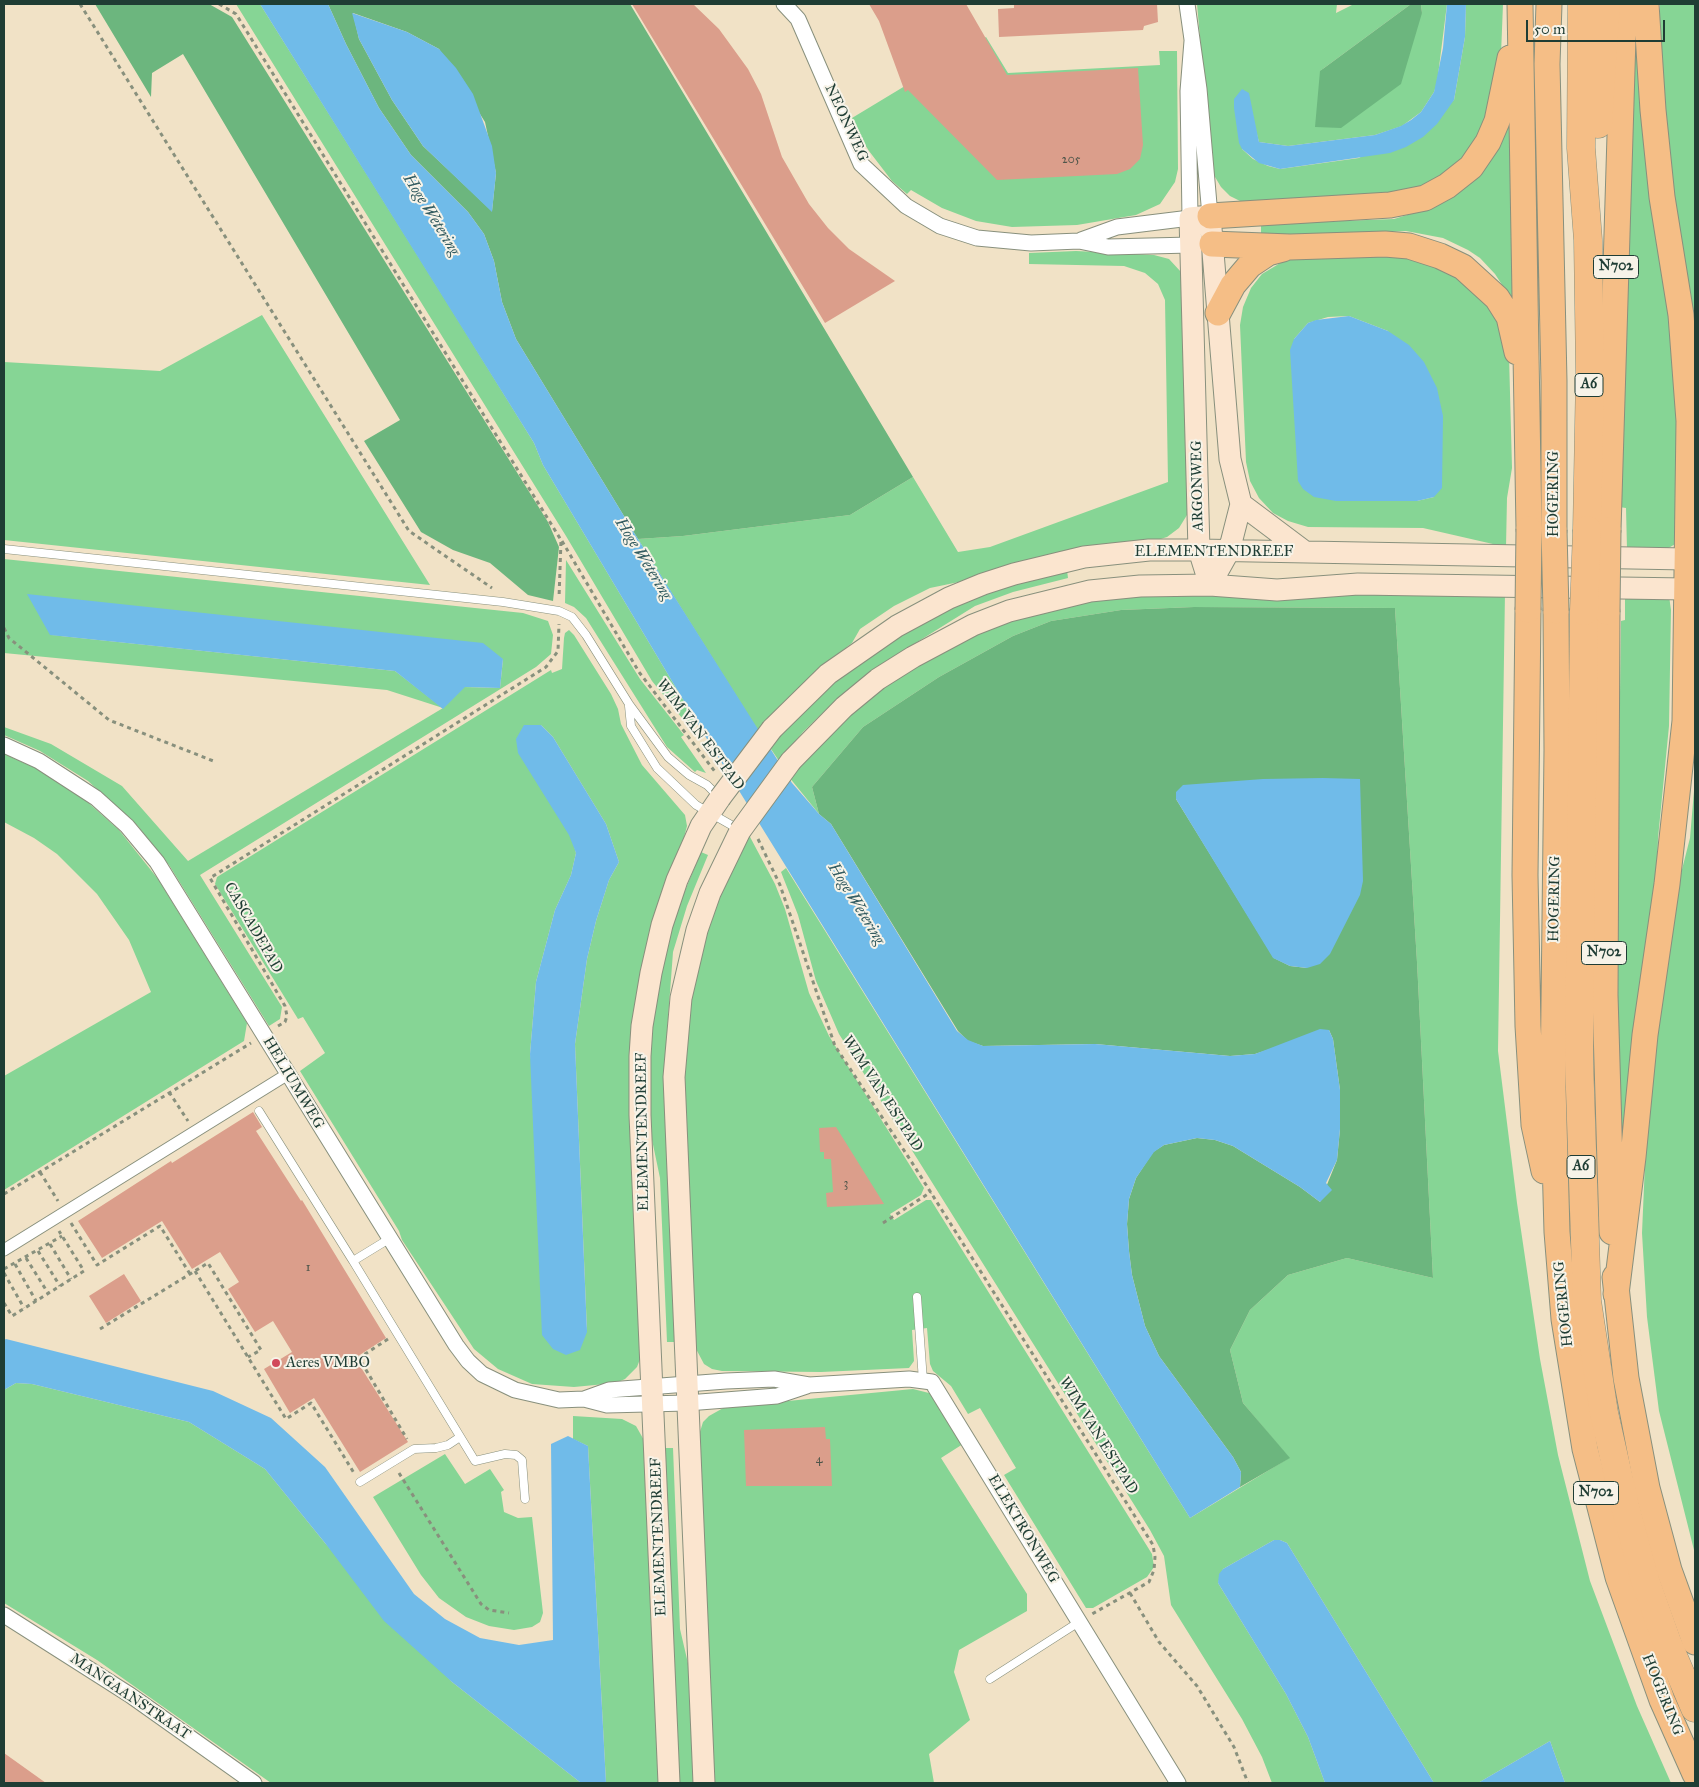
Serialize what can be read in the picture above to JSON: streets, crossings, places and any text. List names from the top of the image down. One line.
{"streets":{"highway":["N702","A6","HOGERING"],"main road":["ARGONWEG","ELEMENTENDREEF"],"street":["NEONWEG","HELIUMWEG","ELEKTRONWEG","MANGAANSTRAAT"],"path":["WIM VAN ESTPAD","CASCADEPAD"]},"crossings":[["NEONWEG","N702"],["NEONWEG","ARGONWEG"],["N702","A6"],["N702","ARGONWEG"],["N702","HOGERING"],["N702","ELEMENTENDREEF"],["ARGONWEG","ELEMENTENDREEF"],["ELEMENTENDREEF","WIM VAN ESTPAD"],["ELEMENTENDREEF","HELIUMWEG"],["WIM VAN ESTPAD","ELEKTRONWEG"],["CASCADEPAD","HELIUMWEG"]],"water":["Hoge Wetering"],"places":["Aeres VMBO"],"house_numbers":["205","3","1","4"],"scale_bar":"50 m"}
